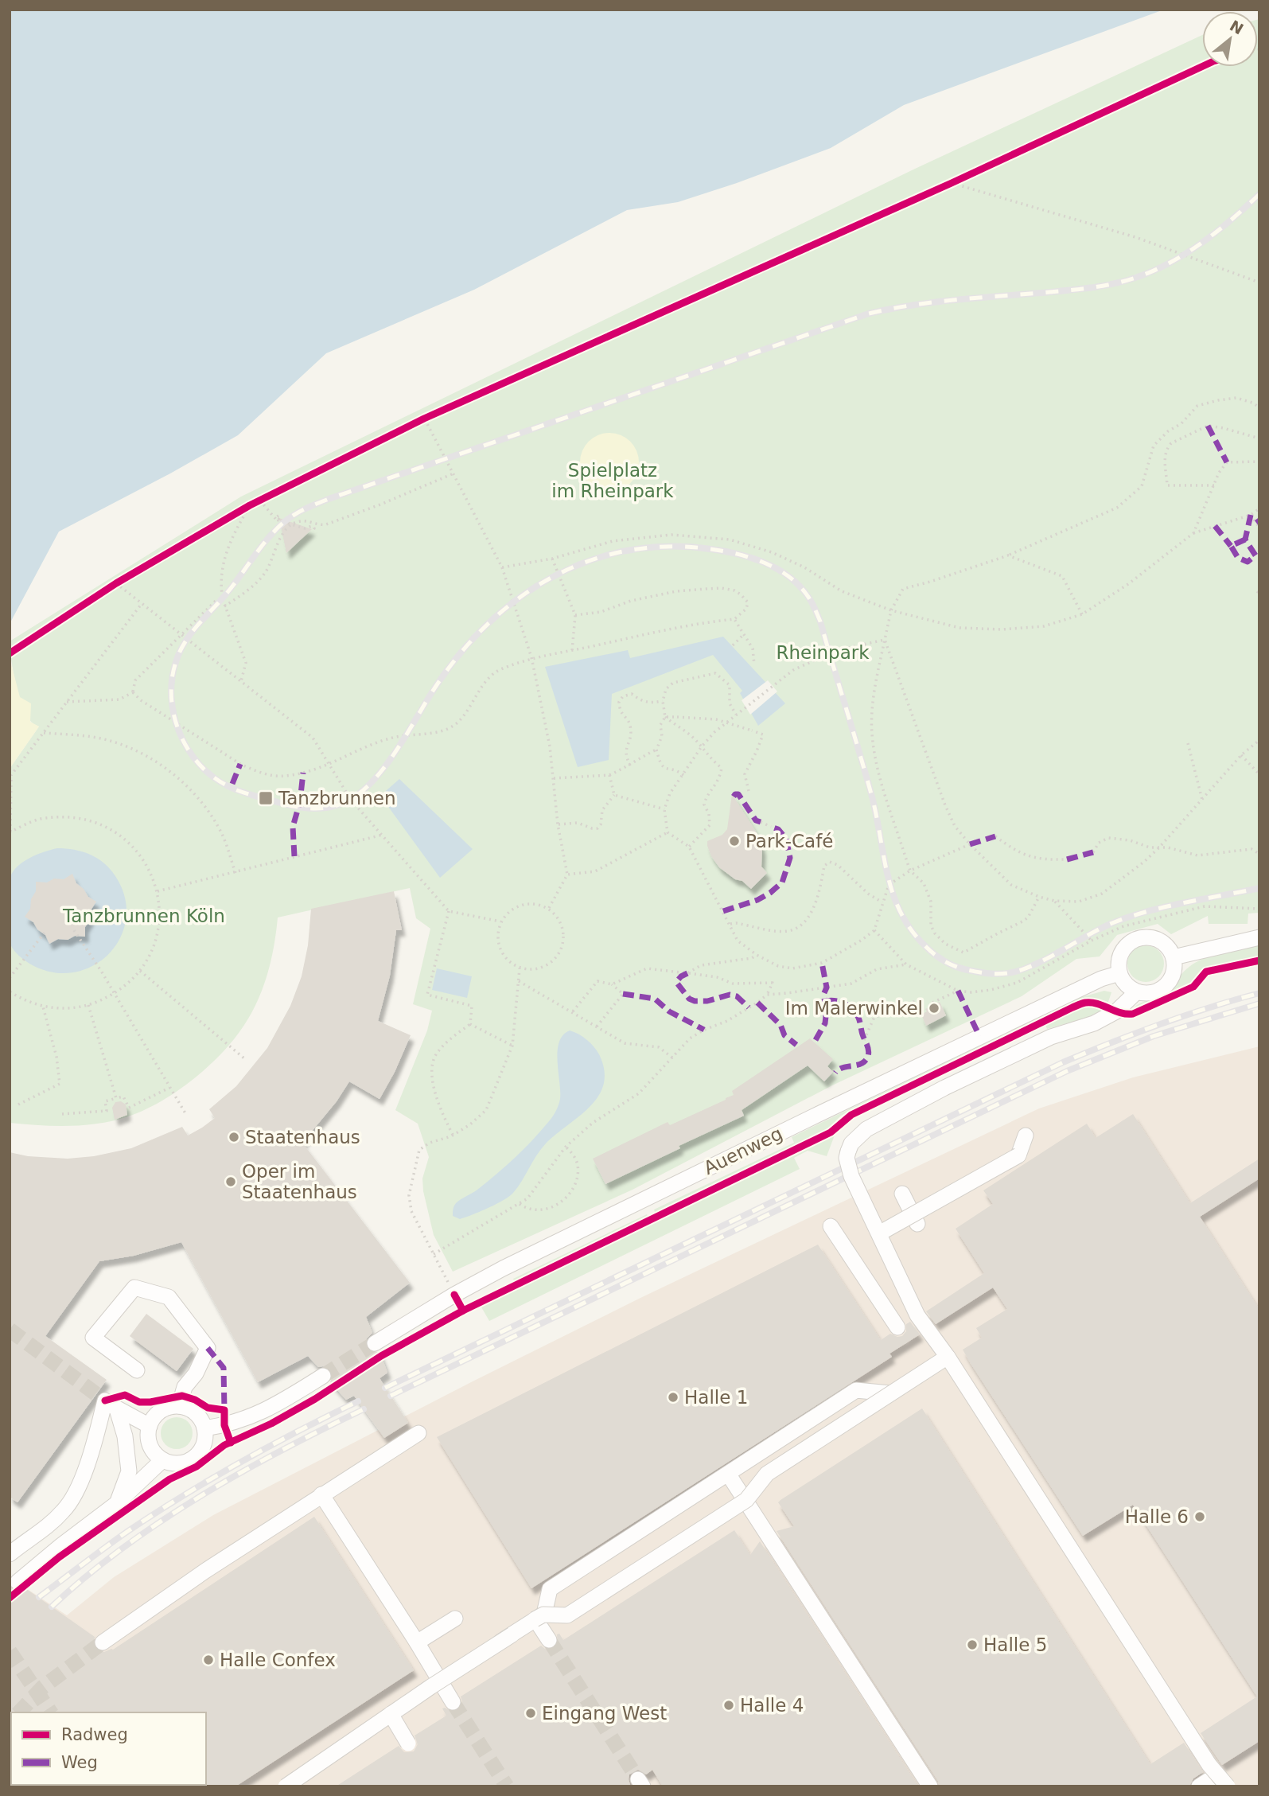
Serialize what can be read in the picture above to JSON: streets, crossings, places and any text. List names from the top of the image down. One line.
{"streets":{"street":["Auenweg"]},"parks":["Spielplatz im Rheinpark","Rheinpark","Tanzbrunnen Köln"],"places":{"transit":["Tanzbrunnen"],"other":["Park-Café","Im Malerwinkel","Staatenhaus","Oper im Staatenhaus","Halle 1","Halle 6","Halle 5","Halle Confex","Halle 4","Eingang West"]},"legend":["Radweg","Weg"],"north":"top right"}
